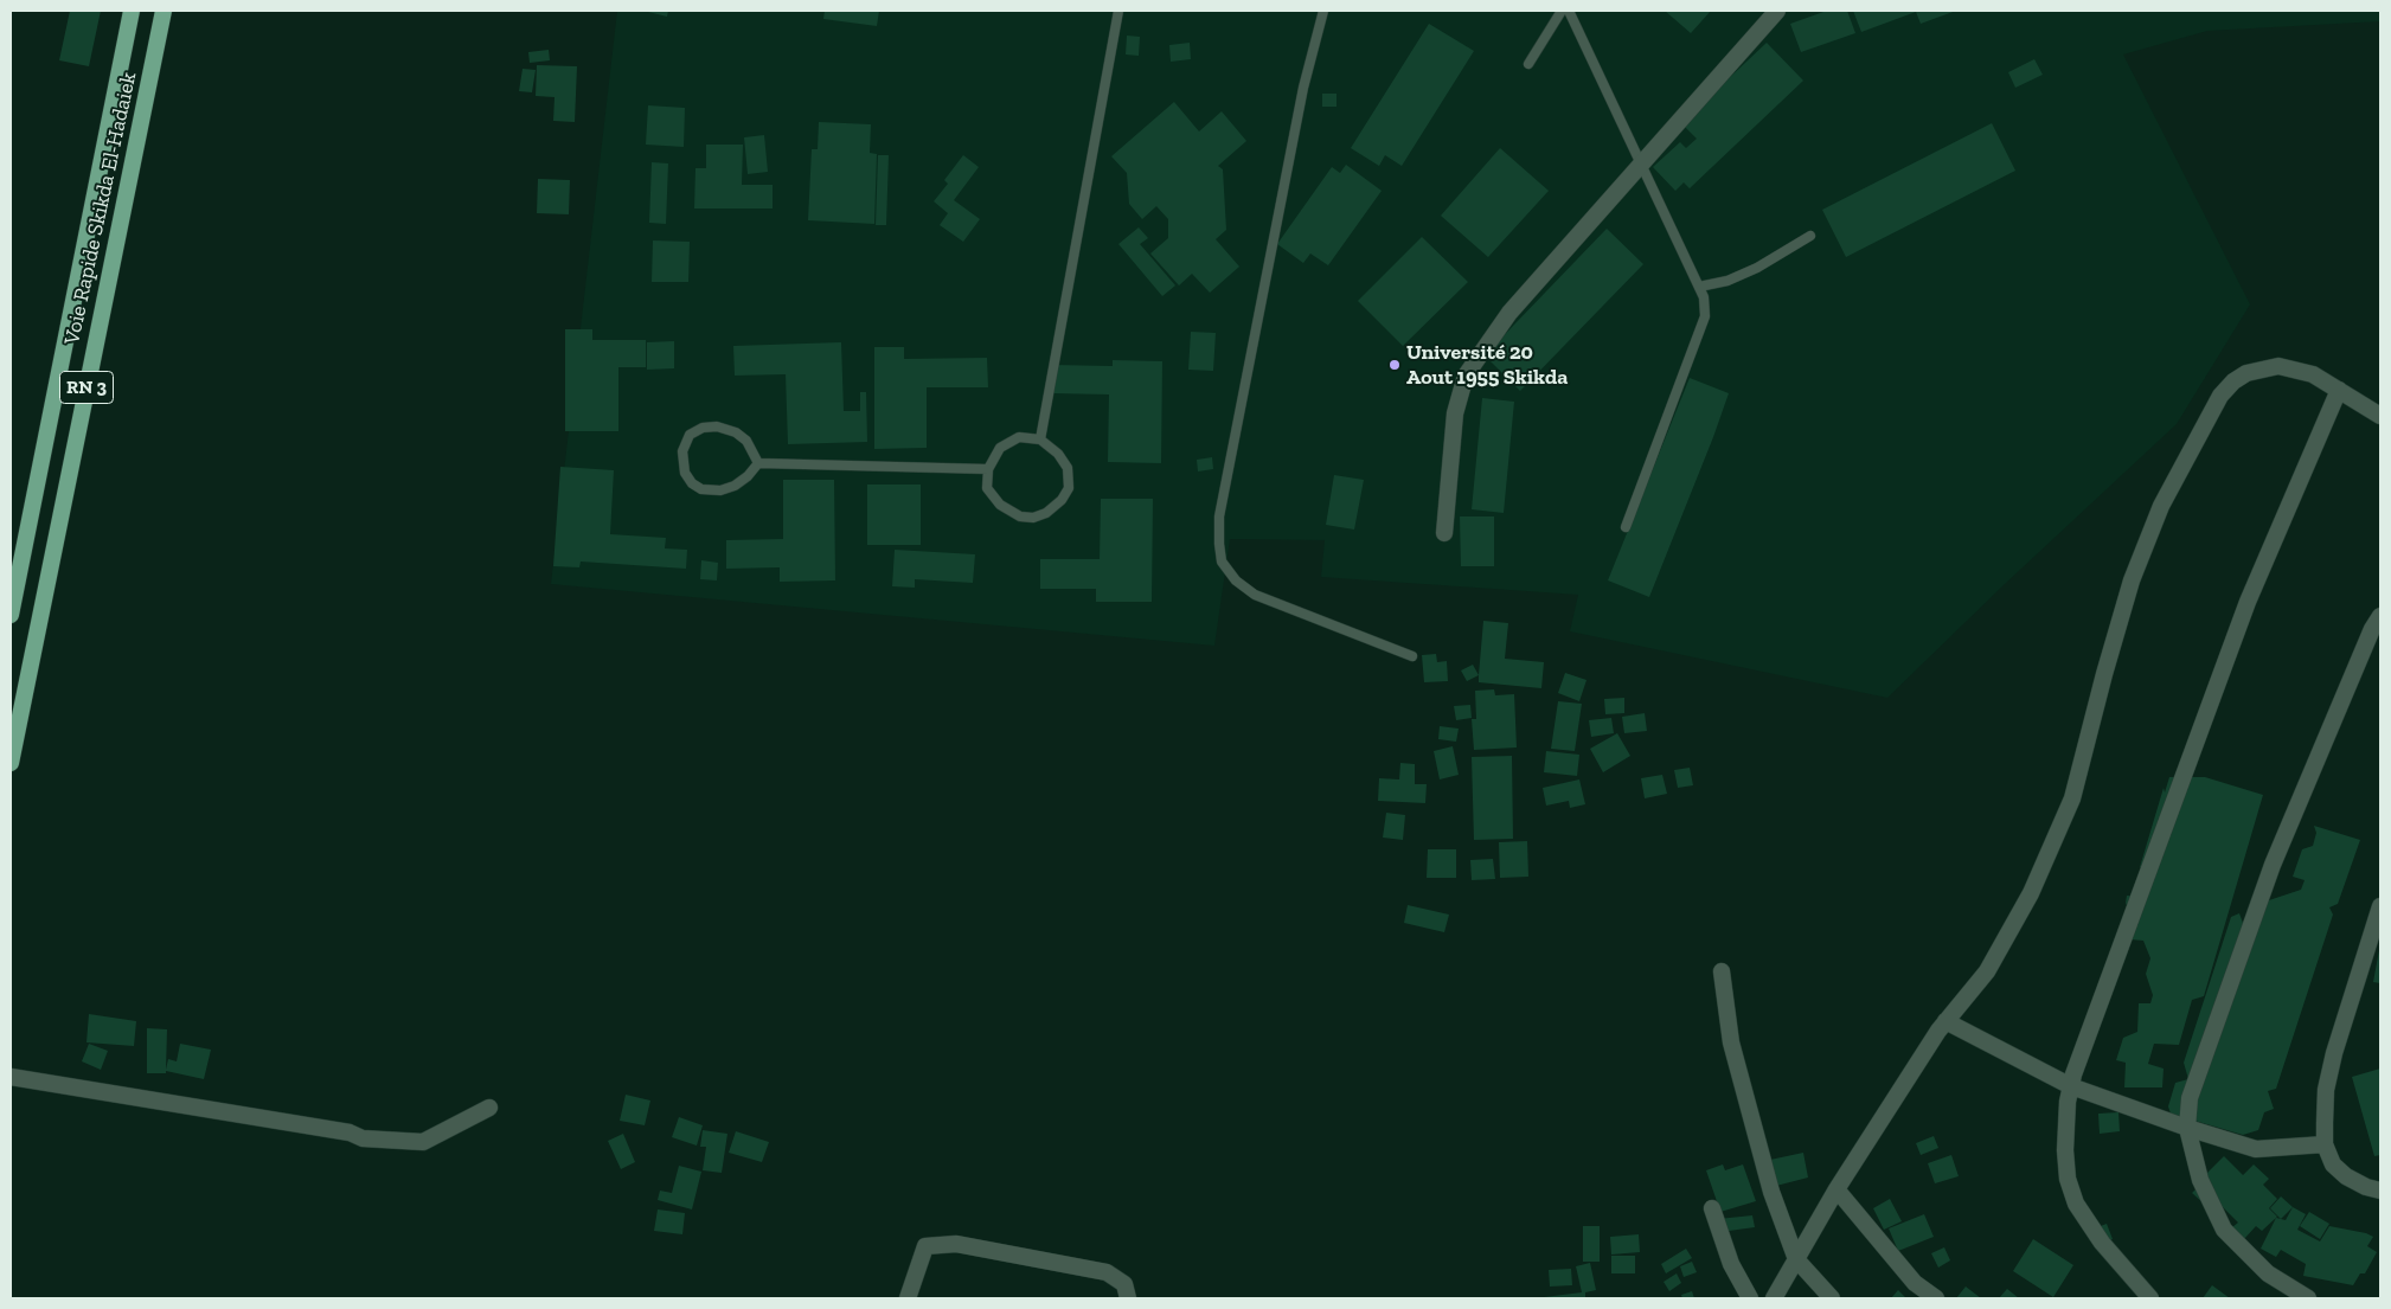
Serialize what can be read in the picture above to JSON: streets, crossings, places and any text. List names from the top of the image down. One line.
{"streets":{"highway":["Voie Rapide Skikda El-Hadaiek","RN 3"]},"places":["Université 20 Aout 1955 Skikda"]}
